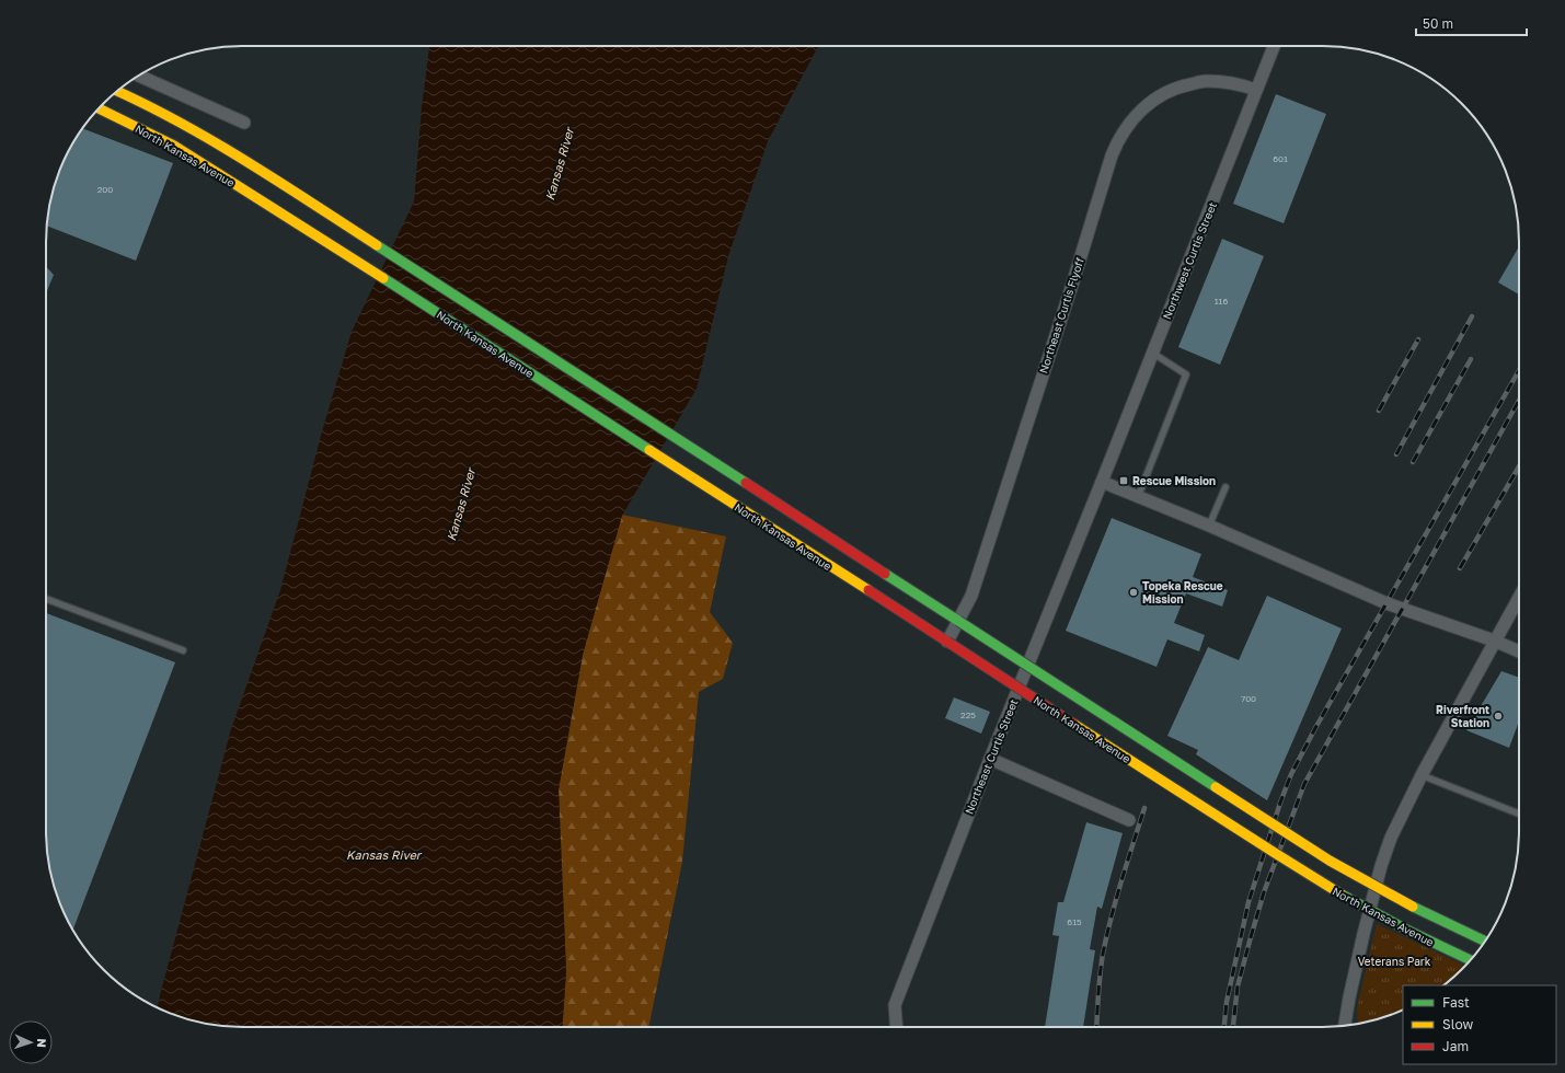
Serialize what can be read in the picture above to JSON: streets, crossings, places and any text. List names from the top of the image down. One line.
{"streets":{"main road":["North Kansas Avenue"],"street":["Northwest Curtis Street","Northeast Curtis Flyoff","Northeast Curtis Street"]},"crossings":[["North Kansas Avenue","Northeast Curtis Flyoff"],["Northwest Curtis Street","Northeast Curtis Flyoff"],["Northwest Curtis Street","Northeast Curtis Street"]],"water":["Kansas River"],"parks":["Veterans Park"],"places":{"transit":["Rescue Mission"],"other":["Topeka Rescue Mission","Riverfront Station"]},"house_numbers":["601","200","116","700","225","615"],"legend":["Fast","Slow","Jam"],"scale_bar":"50 m","north":"right"}
